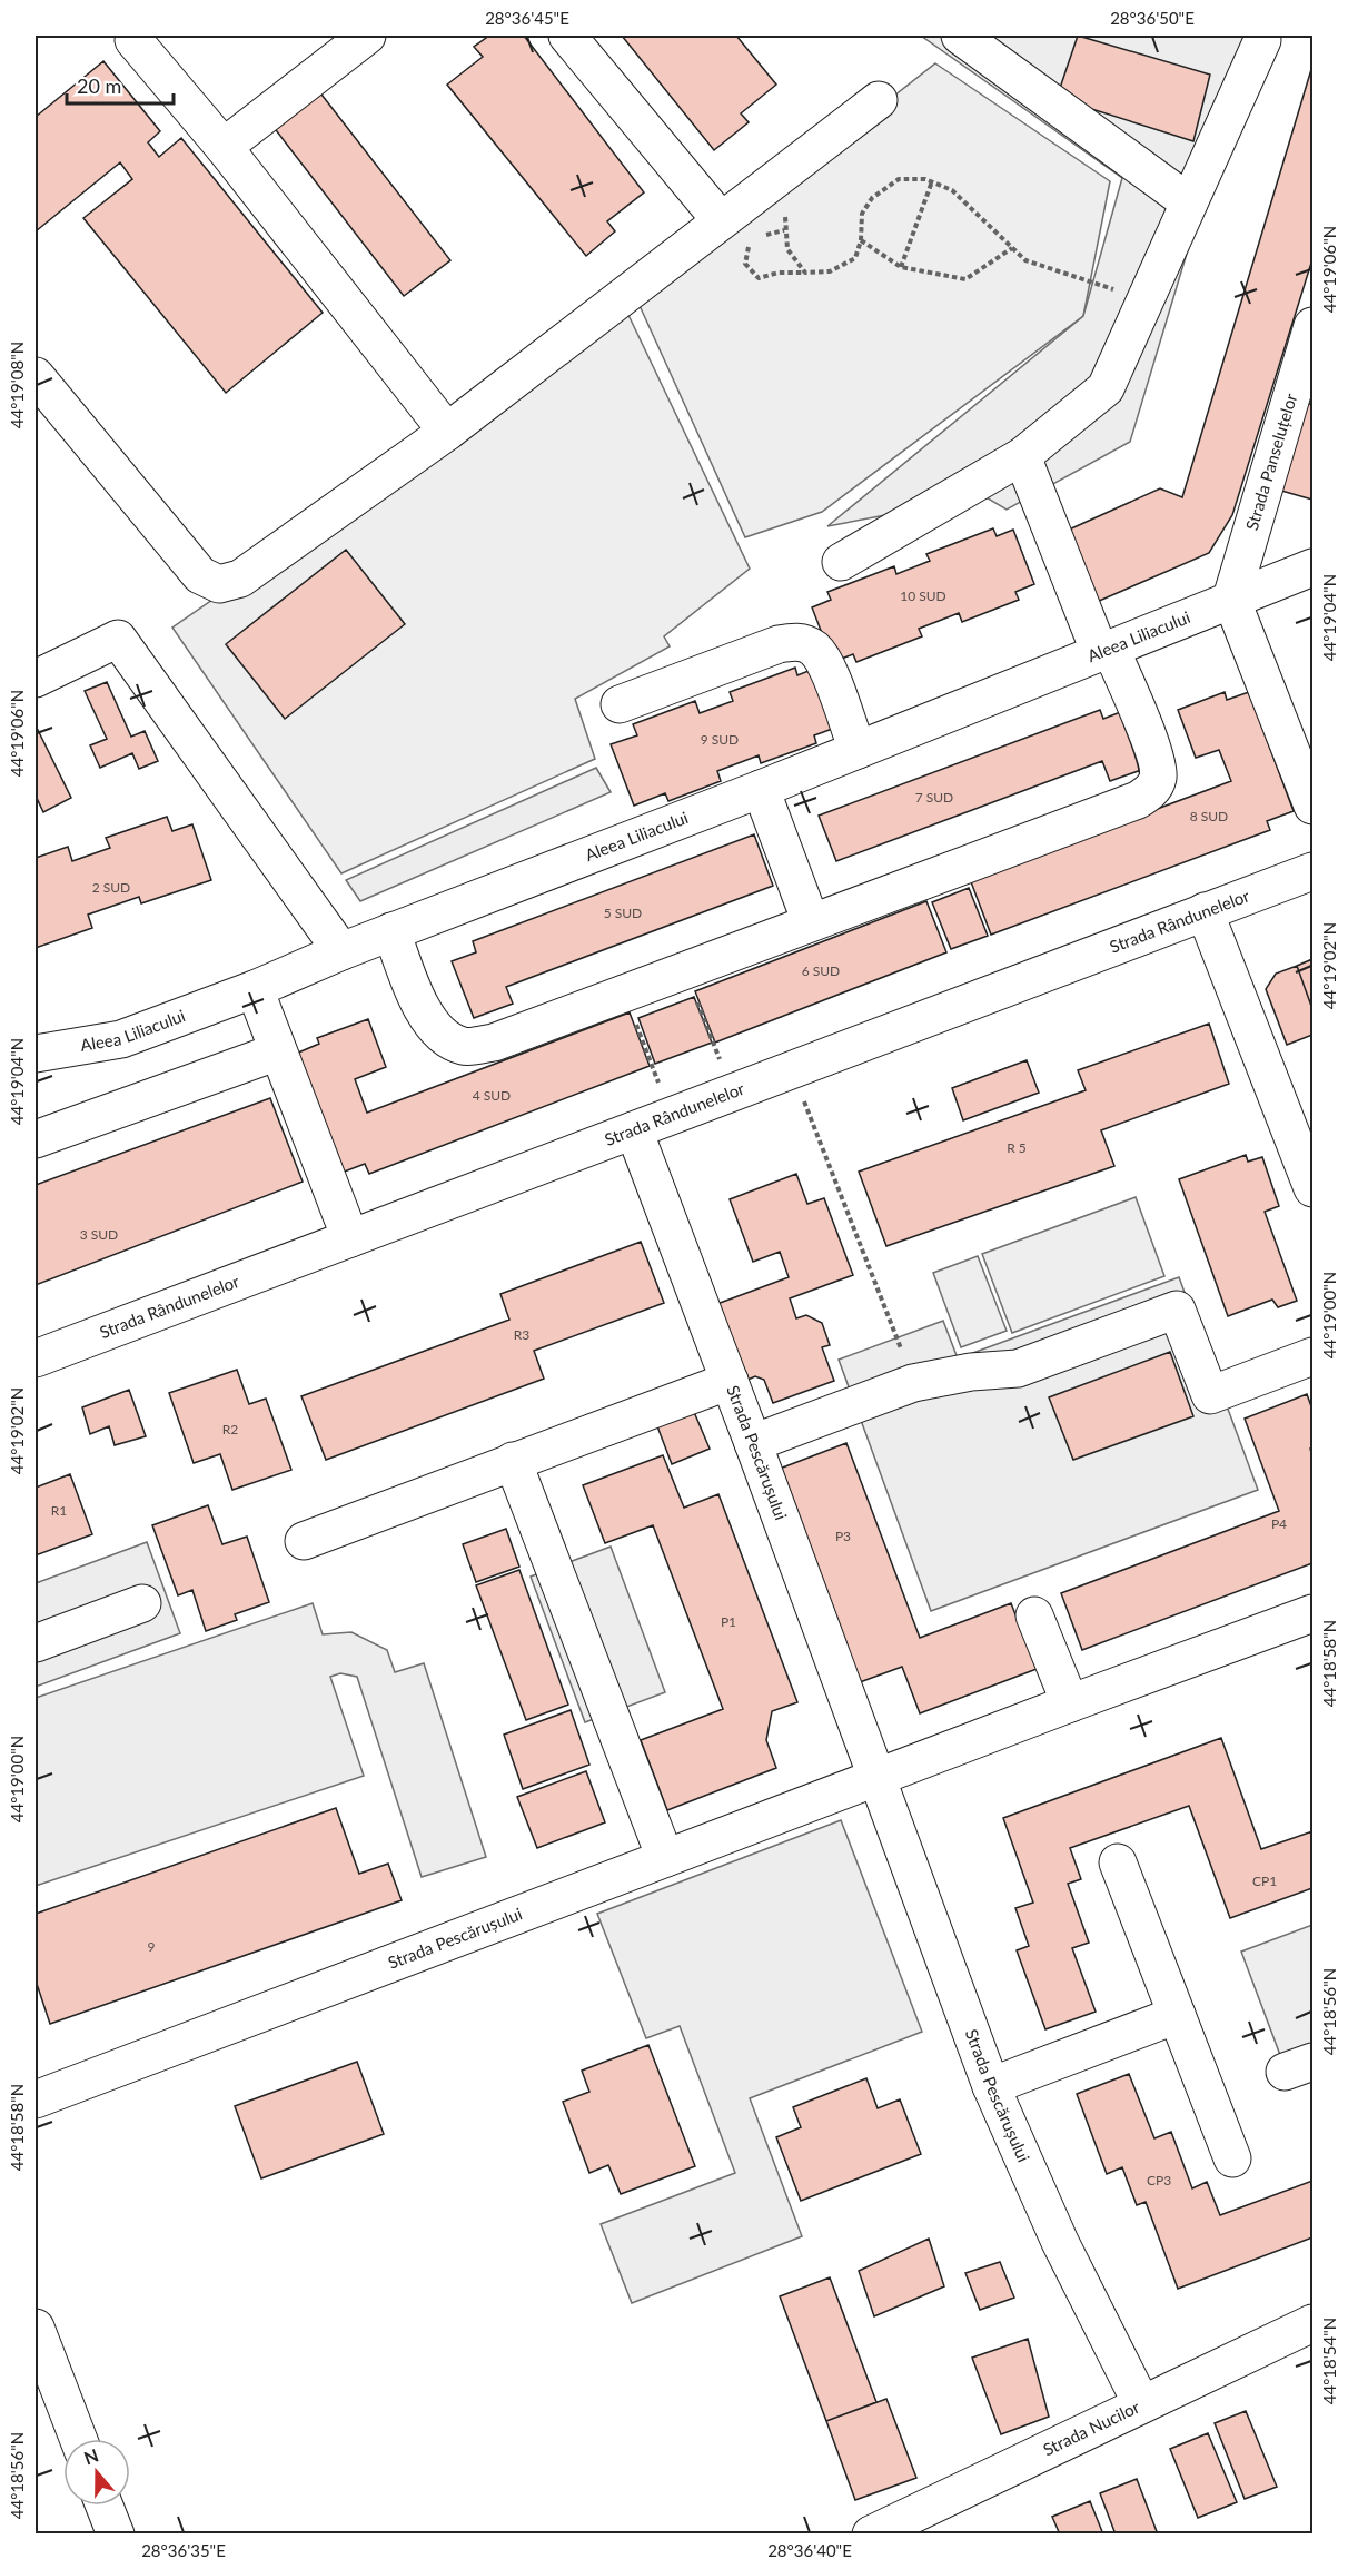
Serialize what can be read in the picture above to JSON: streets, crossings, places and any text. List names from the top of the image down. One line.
{"streets":{"street":["Strada Panseluțelor","Aleea Liliacului","Strada Rândunelelor","Strada Pescărușului","Strada Nucilor"]},"crossings":[["Strada Panseluțelor","Aleea Liliacului"],["Strada Rândunelelor","Strada Pescărușului"],["Strada Pescărușului","Strada Nucilor"]],"house_numbers":["10 SUD","9 SUD","7 SUD","8 SUD","2 SUD","5 SUD","6 SUD","4 SUD","R 5","3 SUD","R3","R2","R1","P4","P3","P1","CP1","9","CP3"],"scale_bar":"20 m","north":"top","coordinates":["28°36'45\"E","28°36'50\"E","44°19'06\"N","44°19'08\"N","44°19'04\"N","44°19'02\"N","44°19'00\"N","44°18'58\"N","44°18'56\"N","44°18'54\"N","28°36'35\"E","28°36'40\"E"]}
